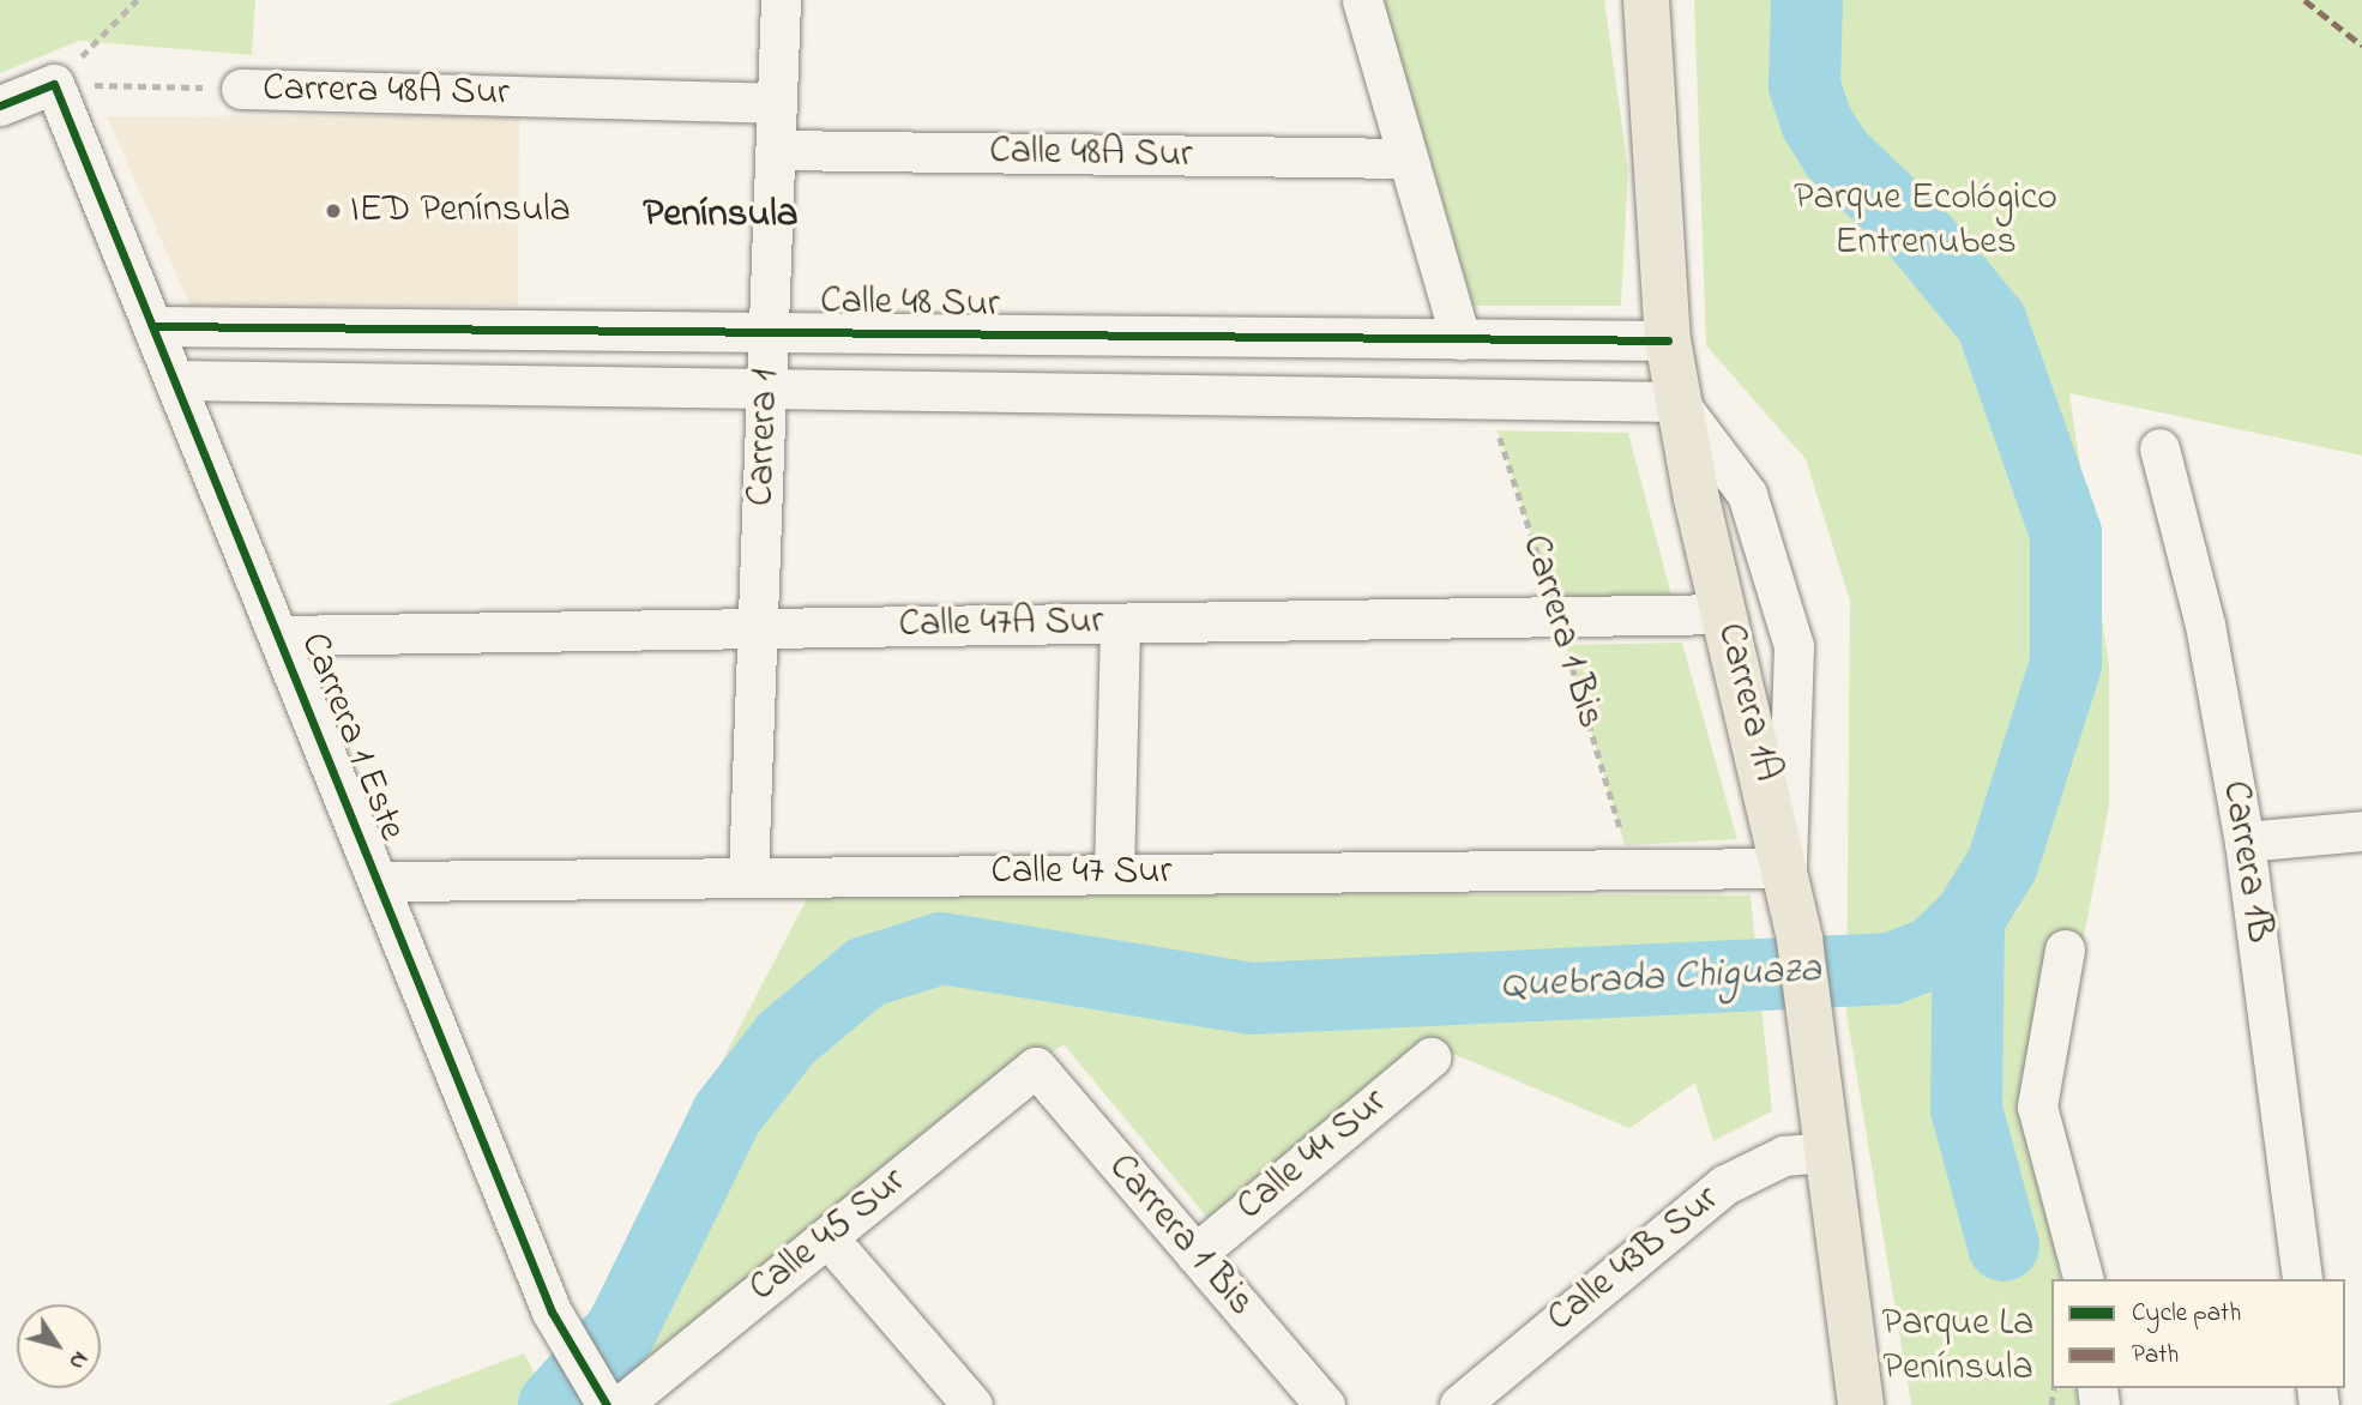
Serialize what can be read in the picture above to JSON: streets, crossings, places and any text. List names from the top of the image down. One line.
{"streets":{"main road":["Carrera 1A"],"street":["Carrera 48A Sur","Calle 48A Sur","Calle 48 Sur","Carrera 1","Calle 47A Sur","Carrera 1 Bis","Carrera 1 Este","Carrera 1B","Calle 47 Sur","Calle 44 Sur","Calle 45 Sur","Calle 43B Sur"]},"crossings":[["Carrera 48A Sur","Carrera 1"],["Carrera 48A Sur","Carrera 1 Este"],["Calle 48A Sur","Carrera 1"],["Calle 48 Sur","Carrera 1"],["Calle 48 Sur","Carrera 1A"],["Calle 48 Sur","Carrera 1 Este"],["Carrera 1","Calle 47A Sur"],["Carrera 1","Calle 47 Sur"],["Calle 47A Sur","Carrera 1 Bis"],["Calle 47A Sur","Carrera 1A"],["Calle 47A Sur","Carrera 1 Este"],["Carrera 1 Bis","Calle 47 Sur"],["Carrera 1 Bis","Calle 44 Sur"],["Carrera 1 Bis","Calle 45 Sur"],["Carrera 1A","Calle 47 Sur"],["Carrera 1A","Calle 43B Sur"],["Carrera 1 Este","Calle 47 Sur"],["Carrera 1 Este","Calle 45 Sur"]],"districts":["Península"],"water":["Quebrada Chiguaza"],"parks":["Parque Ecológico Entrenubes","Parque La Península"],"places":["IED Península"],"legend":["Cycle path","Path"],"north":"bottom right"}
